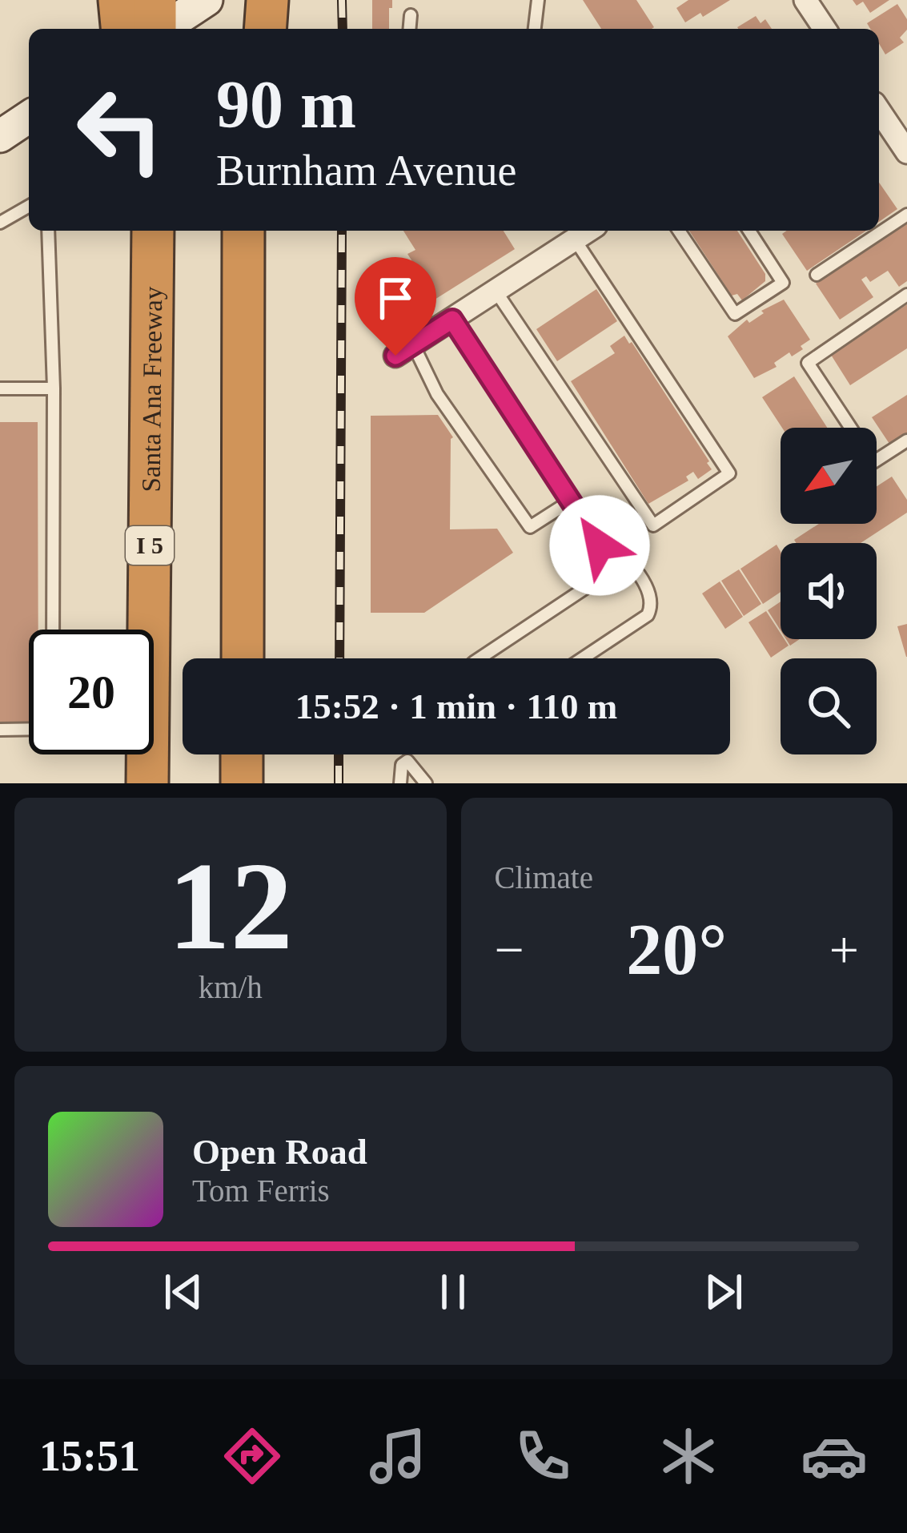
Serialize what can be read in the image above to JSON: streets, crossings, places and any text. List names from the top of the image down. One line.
{"streets":{"highway":["Santa Ana Freeway","I 5"]},"north":"bottom left","page":{"turn":["90 m","Burnham Avenue"],"limit":"20","trip":"15:52 · 1 min · 110 m","tile":[["12","km/h"],"Climate"],"heat":["−","20°","+"],"song":["Open Road","Tom Ferris"],"tabs":"15:51"}}
